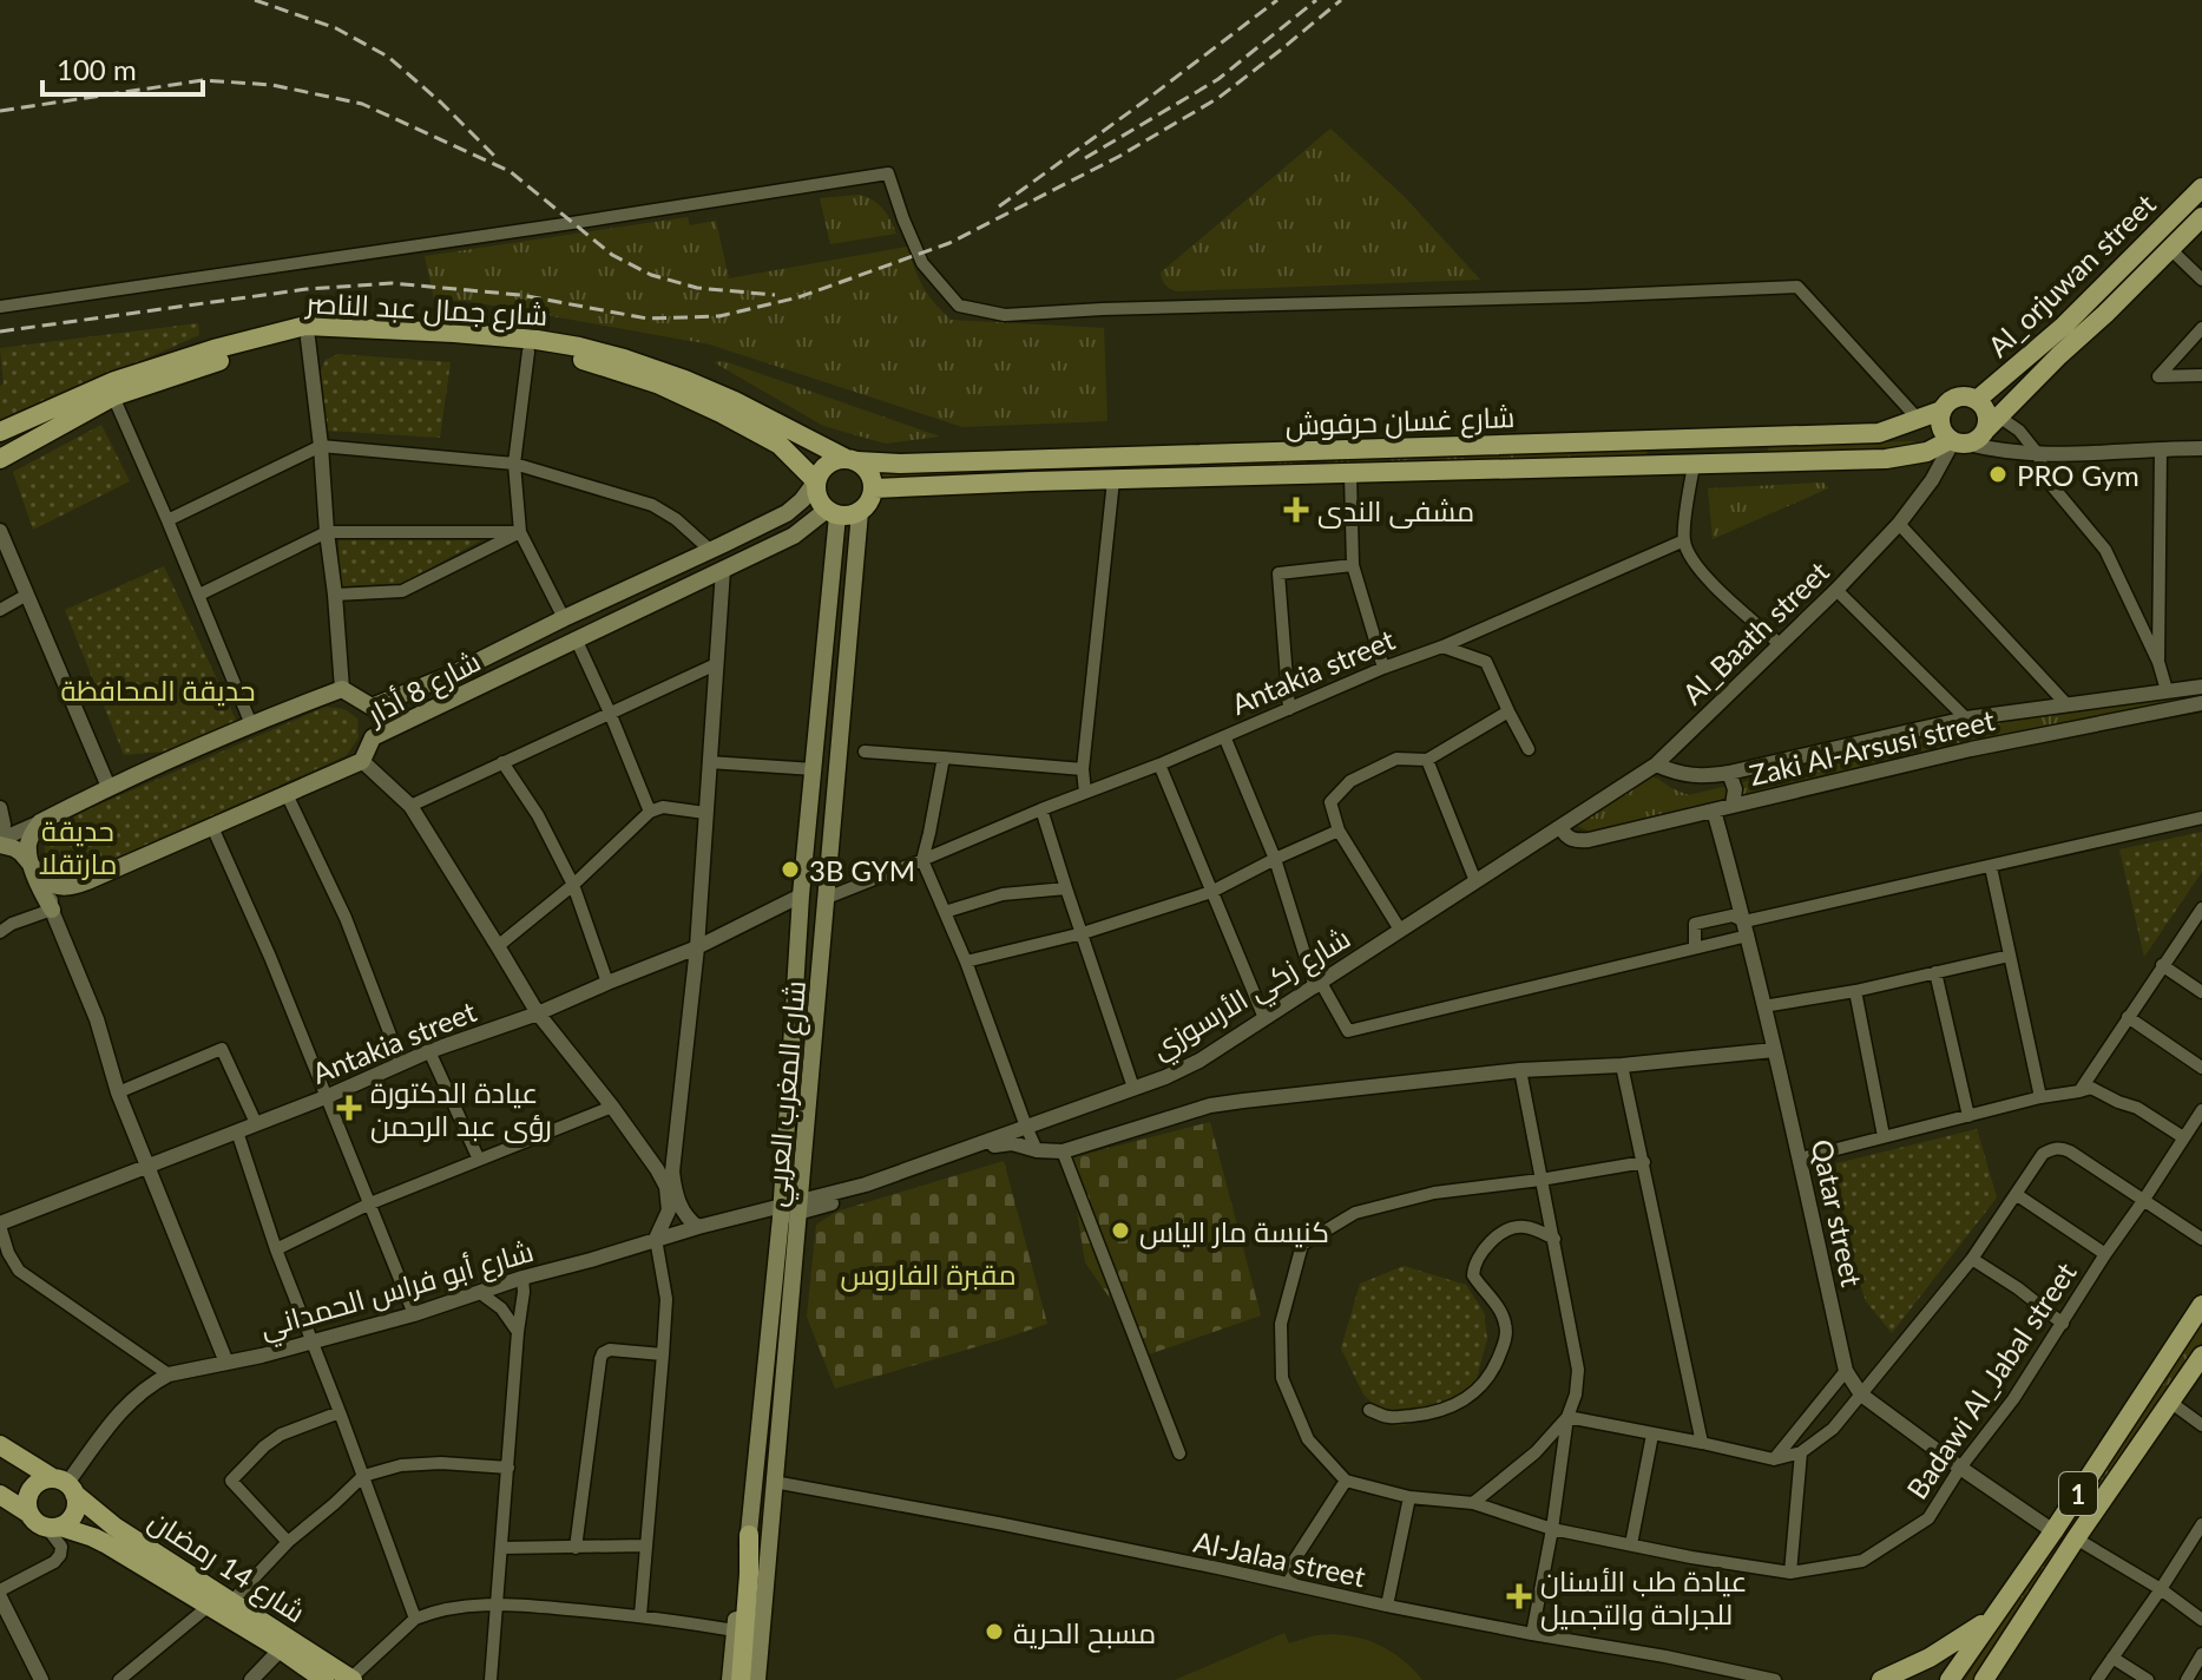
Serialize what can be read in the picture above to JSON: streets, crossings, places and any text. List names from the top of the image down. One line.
{"streets":{"main road":["Al_orjuwan street","شارع جمال عبد الناصر","شارع غسان حرفوش","شارع 8 أذار","شارع المغرب العربي","1","شارع 14 رمضان"],"street":["Al_Baath street","Antakia street","Zaki Al-Arsusi street","شارع زكي الأرسوزي","Qatar street","شارع أبو فراس الحمداني","Badawi Al_Jabal street","Al-Jalaa street"]},"crossings":[["Al_orjuwan street","شارع غسان حرفوش"],["Al_orjuwan street","Al_Baath street"],["شارع جمال عبد الناصر","شارع غسان حرفوش"],["شارع جمال عبد الناصر","شارع 8 أذار"],["شارع جمال عبد الناصر","شارع المغرب العربي"],["شارع غسان حرفوش","Al_Baath street"],["شارع غسان حرفوش","شارع 8 أذار"],["شارع غسان حرفوش","شارع المغرب العربي"],["Al_Baath street","Zaki Al-Arsusi street"],["Al_Baath street","شارع زكي الأرسوزي"],["Antakia street","شارع المغرب العربي"],["شارع 8 أذار","شارع المغرب العربي"],["Zaki Al-Arsusi street","شارع زكي الأرسوزي"],["Zaki Al-Arsusi street","Qatar street"],["شارع زكي الأرسوزي","شارع المغرب العربي"],["شارع زكي الأرسوزي","شارع أبو فراس الحمداني"],["شارع المغرب العربي","شارع أبو فراس الحمداني"],["شارع المغرب العربي","Al-Jalaa street"],["Qatar street","Badawi Al_Jabal street"],["Qatar street","1"],["شارع أبو فراس الحمداني","شارع 14 رمضان"]],"parks":["حديقة المحافظة","حديقة مارتقلا","مقبرة الفاروس"],"places":{"other":["PRO Gym","3B GYM","كنيسة مار الياس","مسبح الحرية"],"health":["مشفى الندى","عيادة الدكتورة رؤى عبد الرحمن","عيادة طب الأسنان للجراحة والتجميل"]},"scale_bar":"100 m"}
